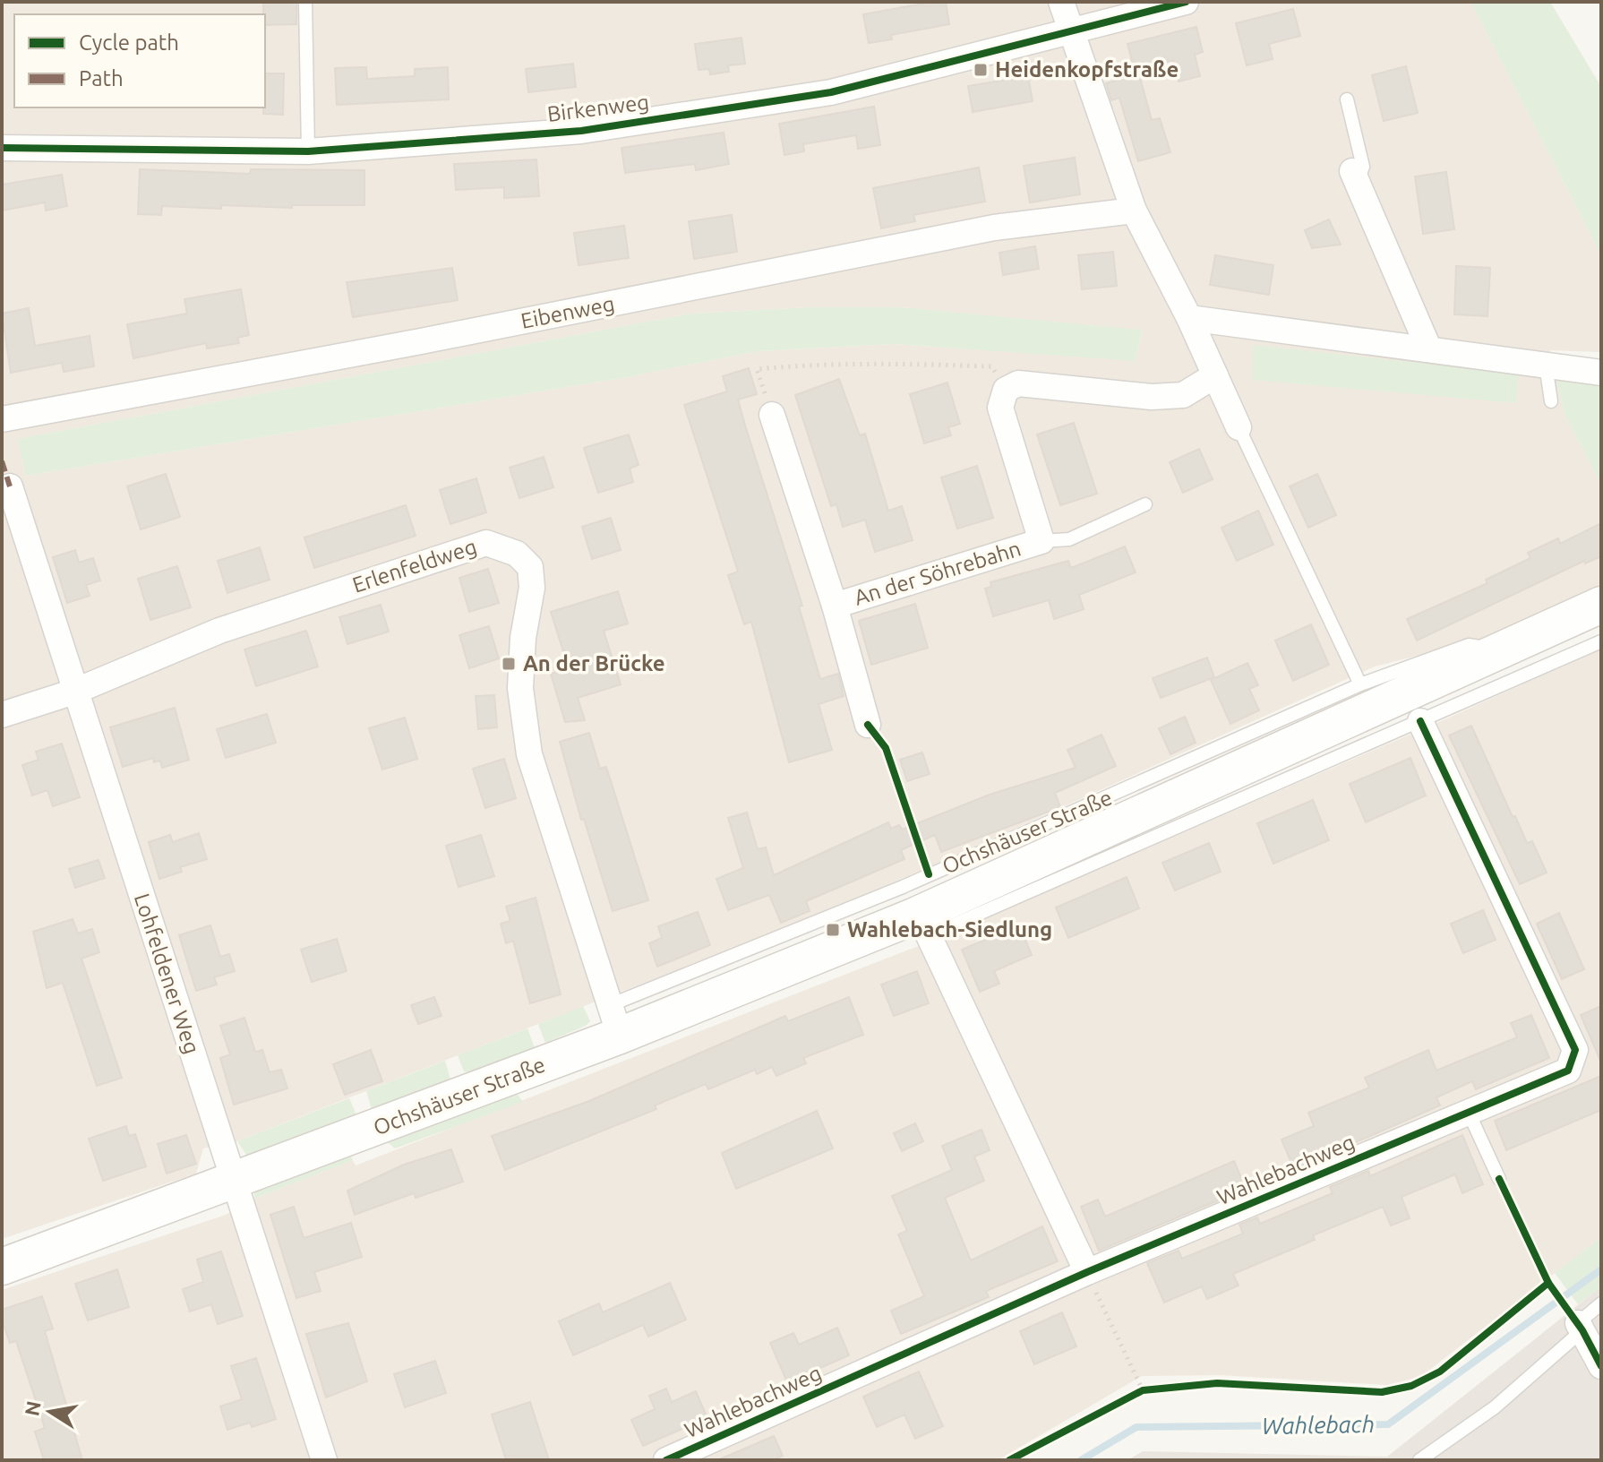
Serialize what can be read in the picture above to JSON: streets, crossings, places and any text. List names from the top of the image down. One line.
{"streets":{"main road":["Ochshäuser Straße"],"street":["Birkenweg","Eibenweg","Erlenfeldweg","An der Söhrebahn","Lohfeldener Weg","Wahlebachweg"]},"crossings":[["Erlenfeldweg","Ochshäuser Straße"],["Erlenfeldweg","Lohfeldener Weg"],["Ochshäuser Straße","Lohfeldener Weg"],["Ochshäuser Straße","Wahlebachweg"]],"water":["Wahlebach"],"places":{"transit":["Heidenkopfstraße","An der Brücke","Wahlebach-Siedlung"]},"legend":["Cycle path","Path"],"north":"left"}
